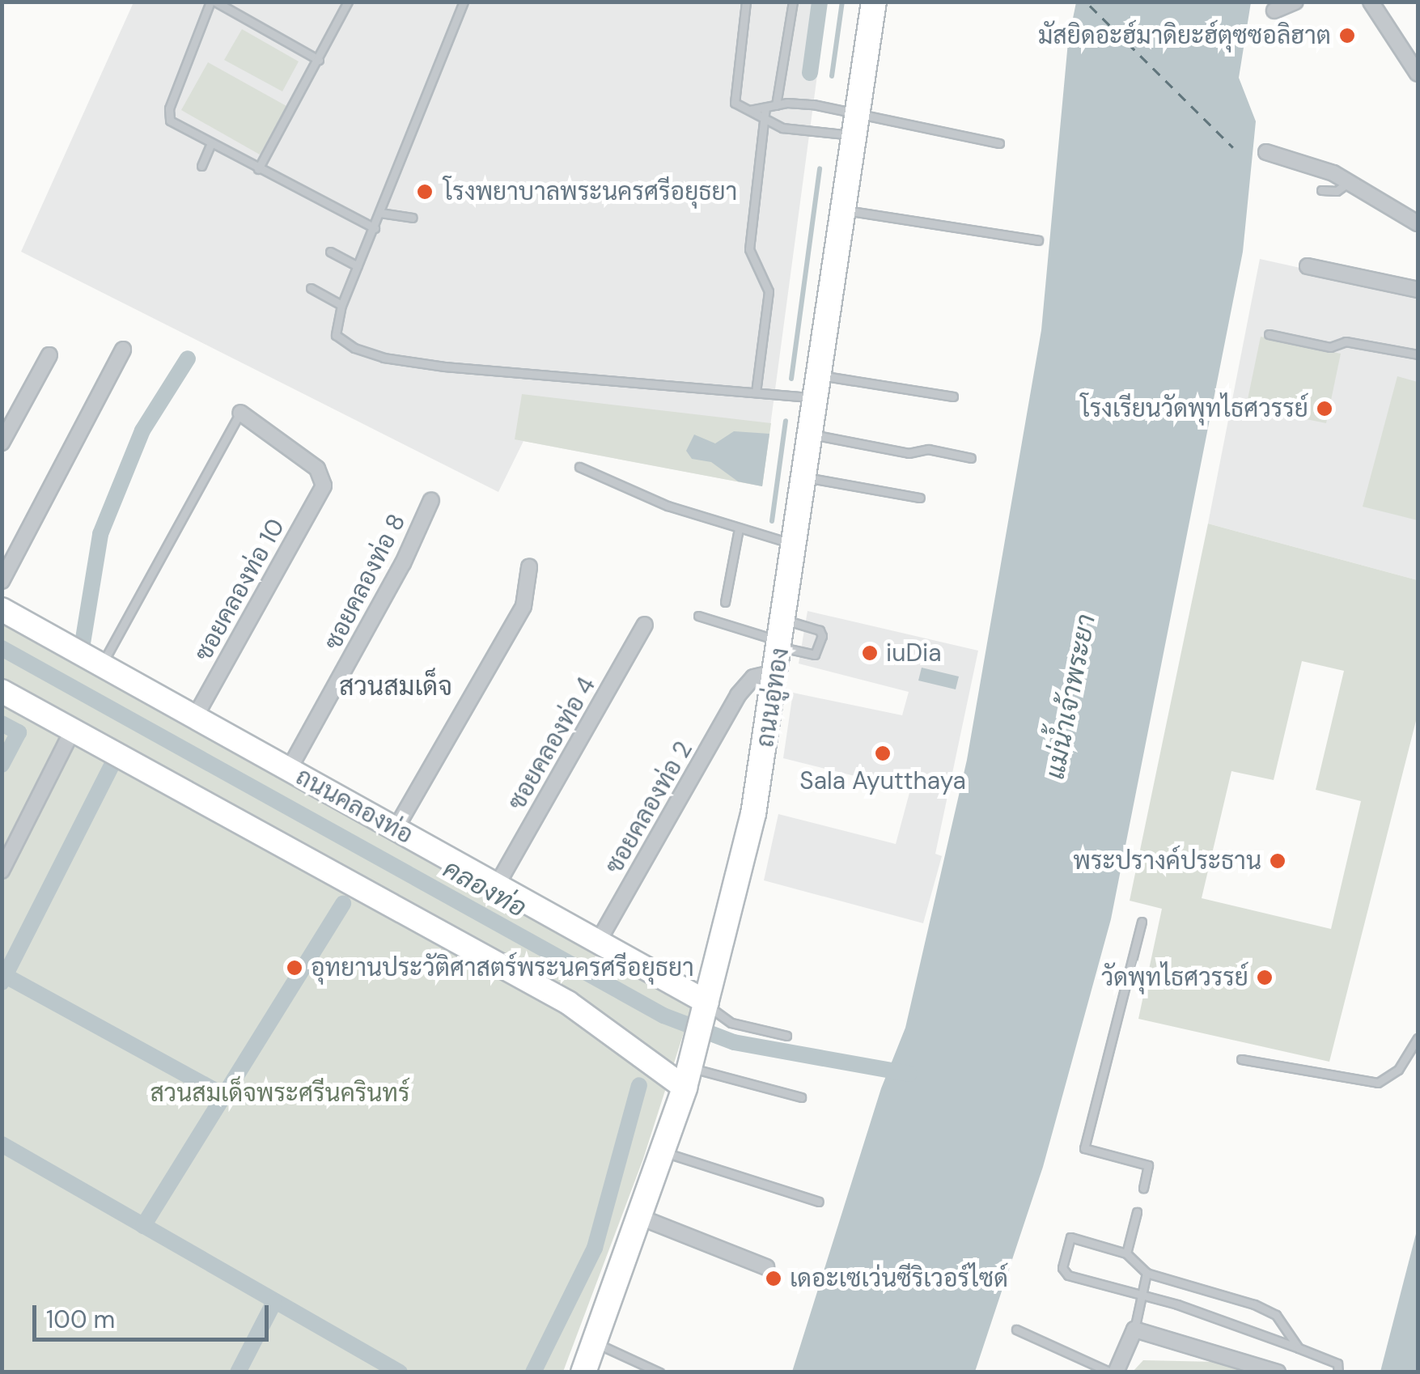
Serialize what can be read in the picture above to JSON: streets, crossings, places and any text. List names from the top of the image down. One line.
{"streets":{"main road":["ถนนอู่ทอง"],"street":["ซอยคลองท่อ 8","ซอยคลองท่อ 10","ซอยคลองท่อ 4","ถนนคลองท่อ","ซอยคลองท่อ 2"]},"crossings":[["ซอยคลองท่อ 8","ถนนคลองท่อ"],["ซอยคลองท่อ 10","ถนนคลองท่อ"],["ถนนอู่ทอง","ถนนคลองท่อ"],["ถนนอู่ทอง","ซอยคลองท่อ 2"],["ซอยคลองท่อ 4","ถนนคลองท่อ"],["ถนนคลองท่อ","ซอยคลองท่อ 2"]],"districts":["สวนสมเด็จ"],"water":["แม่น้ำเจ้าพระยา","คลองท่อ"],"parks":["สวนสมเด็จพระศรีนครินทร์"],"places":["มัสยิดอะฮ์มาดิยะฮ์ตุซซอลิฮาต","โรงพยาบาลพระนครศรีอยุธยา","โรงเรียนวัดพุทไธศวรรย์","iuDia","Sala Ayutthaya","พระปรางค์ประธาน","อุทยานประวัติศาสตร์พระนครศรีอยุธยา","วัดพุทไธศวรรย์","เดอะเซเว่นซีริเวอร์ไซด์"],"scale_bar":"100 m"}
